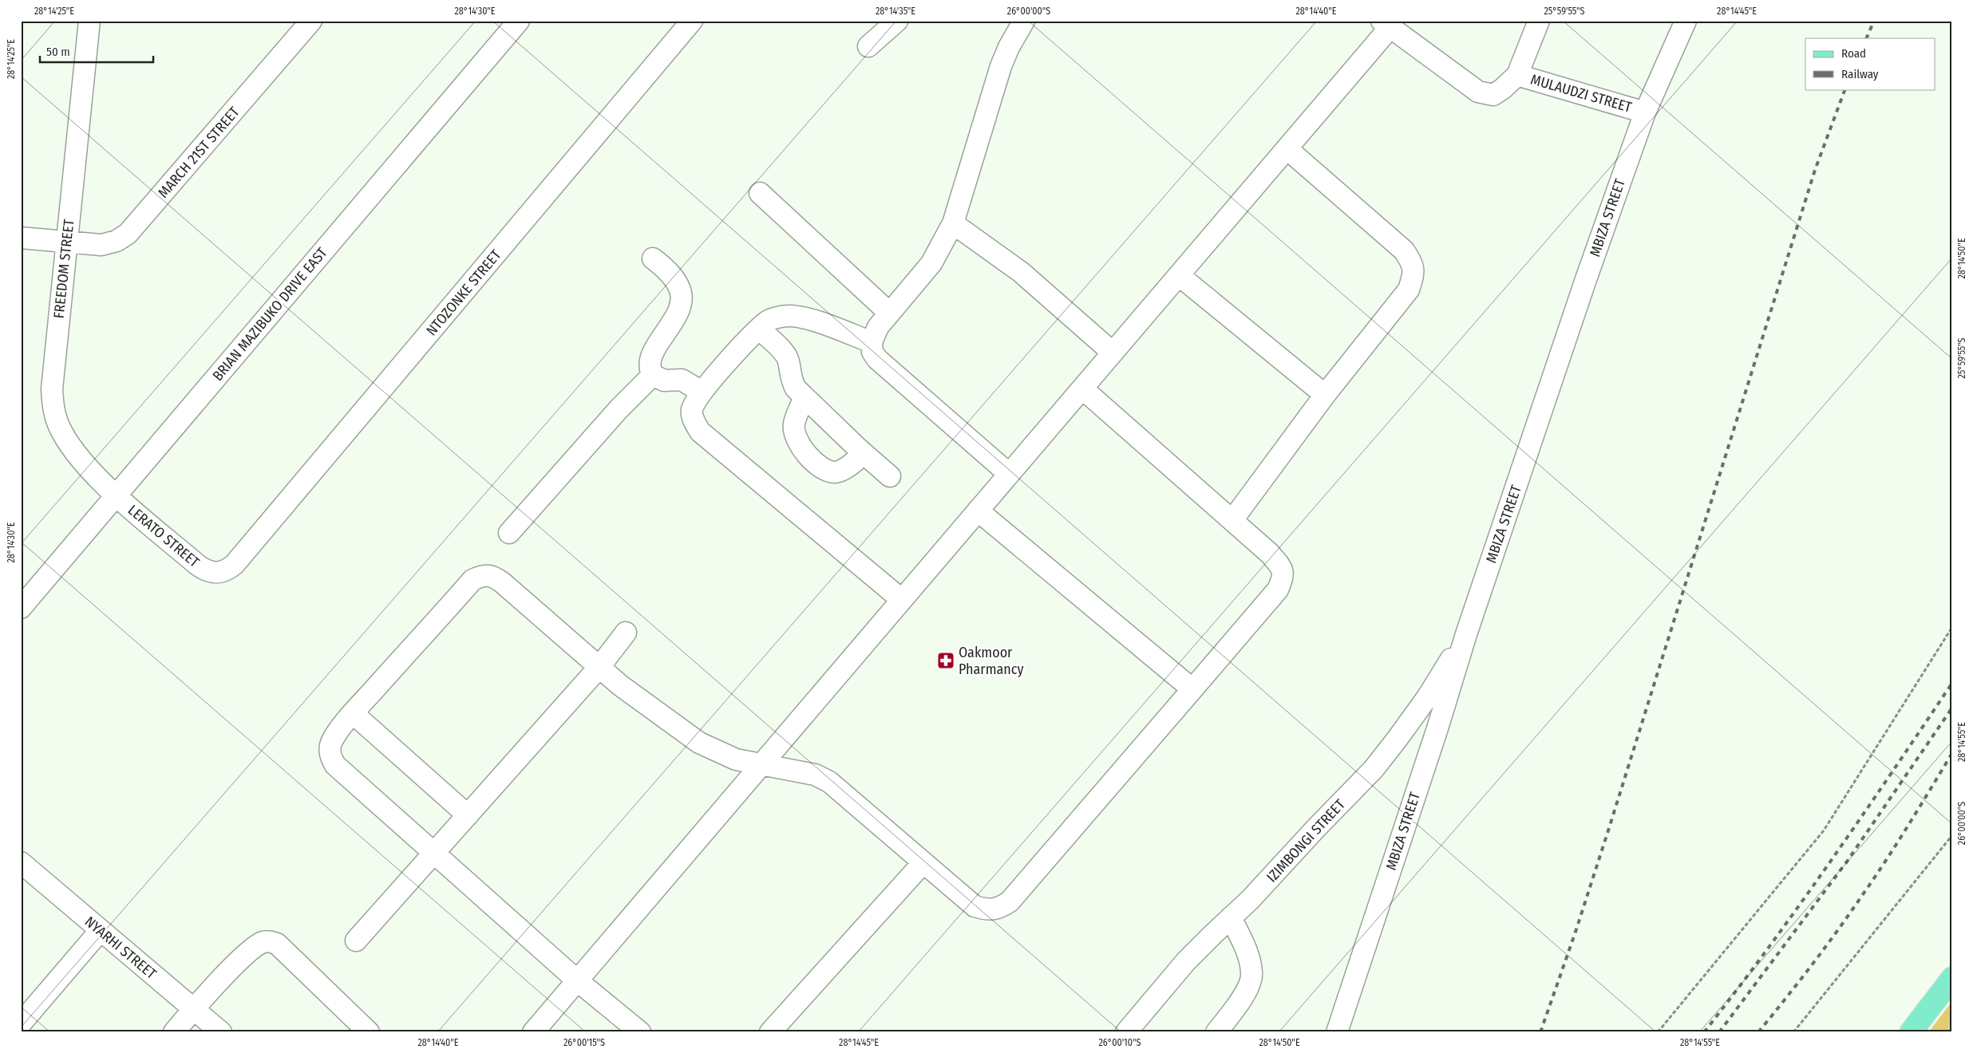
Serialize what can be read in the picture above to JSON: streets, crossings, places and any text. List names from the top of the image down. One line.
{"streets":{"street":["MULAUDZI STREET","MARCH 21ST STREET","MBIZA STREET","FREEDOM STREET","NTOZONKE STREET","BRIAN MAZIBUKO DRIVE EAST","LERATO STREET","IZIMBONGI STREET","NYARHI STREET"]},"crossings":[["MULAUDZI STREET","MBIZA STREET"],["MARCH 21ST STREET","FREEDOM STREET"],["MBIZA STREET","IZIMBONGI STREET"],["FREEDOM STREET","BRIAN MAZIBUKO DRIVE EAST"],["FREEDOM STREET","LERATO STREET"],["NTOZONKE STREET","LERATO STREET"],["BRIAN MAZIBUKO DRIVE EAST","LERATO STREET"]],"places":{"pharmacy":["Oakmoor Pharmancy"]},"legend":["Road","Railway"],"scale_bar":"50 m","coordinates":["28°14'25\"E","28°14'30\"E","28°14'35\"E","26°00'00\"S","28°14'40\"E","25°59'55\"S","28°14'45\"E","28°14'50\"E","28°14'55\"E","26°00'15\"S","26°00'10\"S"]}
